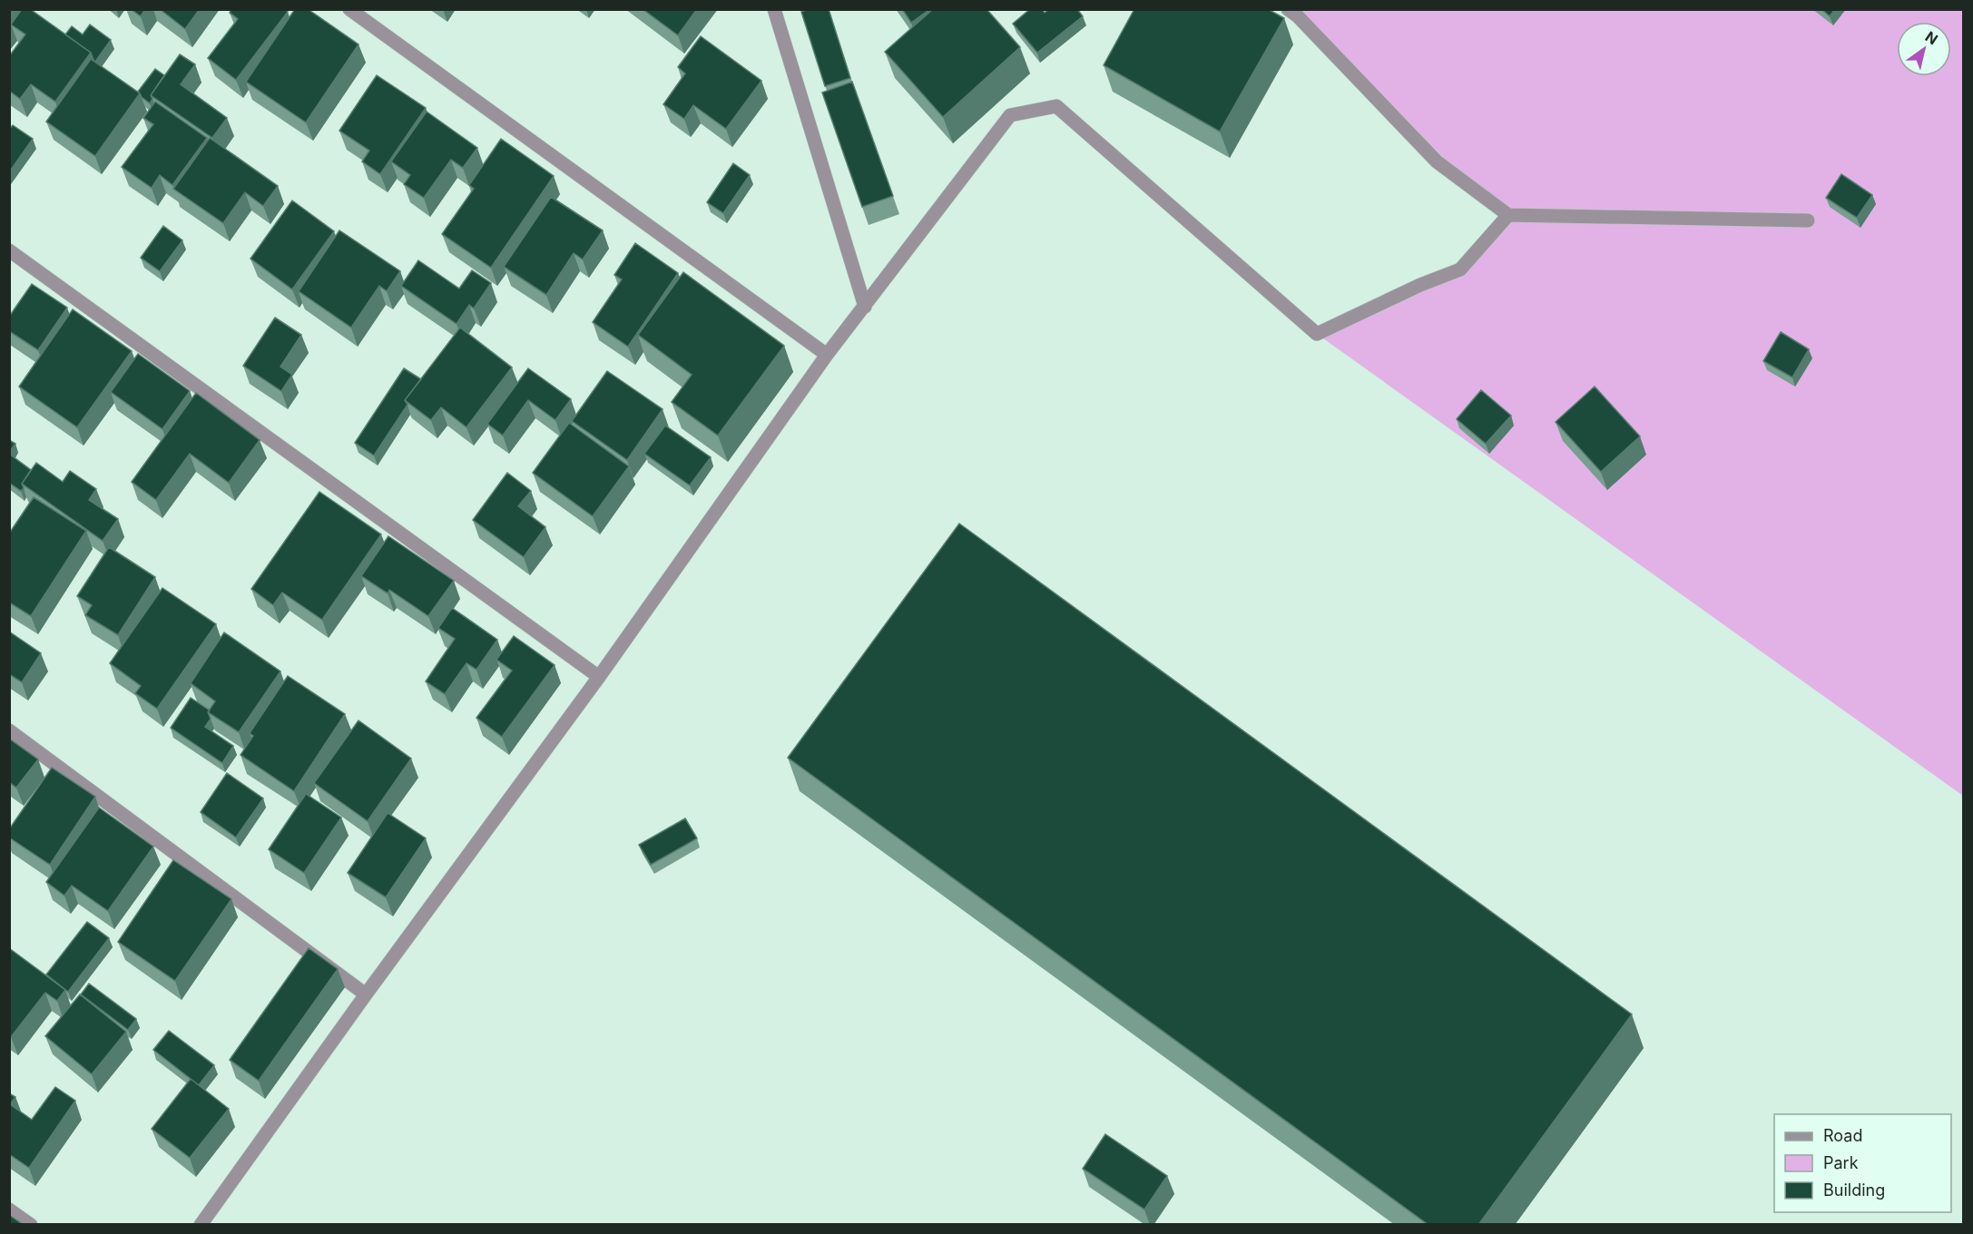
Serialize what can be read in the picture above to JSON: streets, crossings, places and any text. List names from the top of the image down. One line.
{"legend":["Road","Park","Building"],"north":"top right"}
